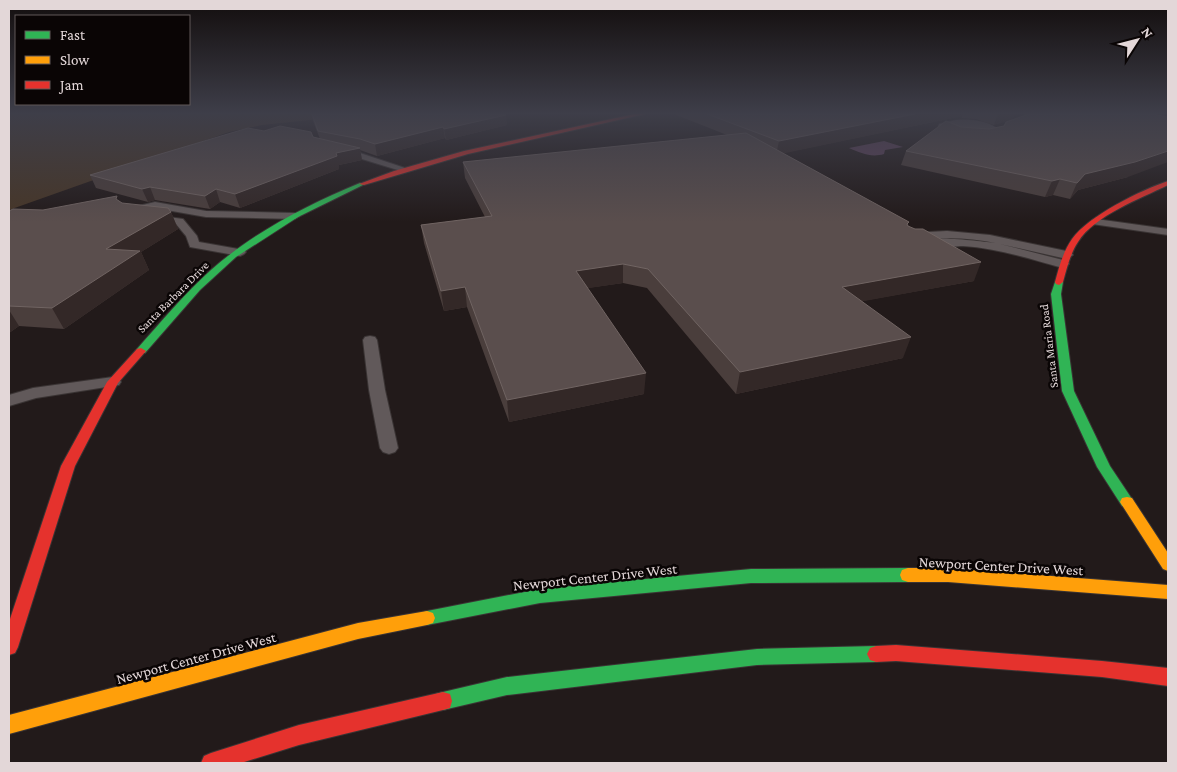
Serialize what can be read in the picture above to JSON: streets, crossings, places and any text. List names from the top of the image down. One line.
{"streets":{"main road":["Santa Barbara Drive","Santa Maria Road","Newport Center Drive West"]},"legend":["Fast","Slow","Jam"],"north":"top right"}
